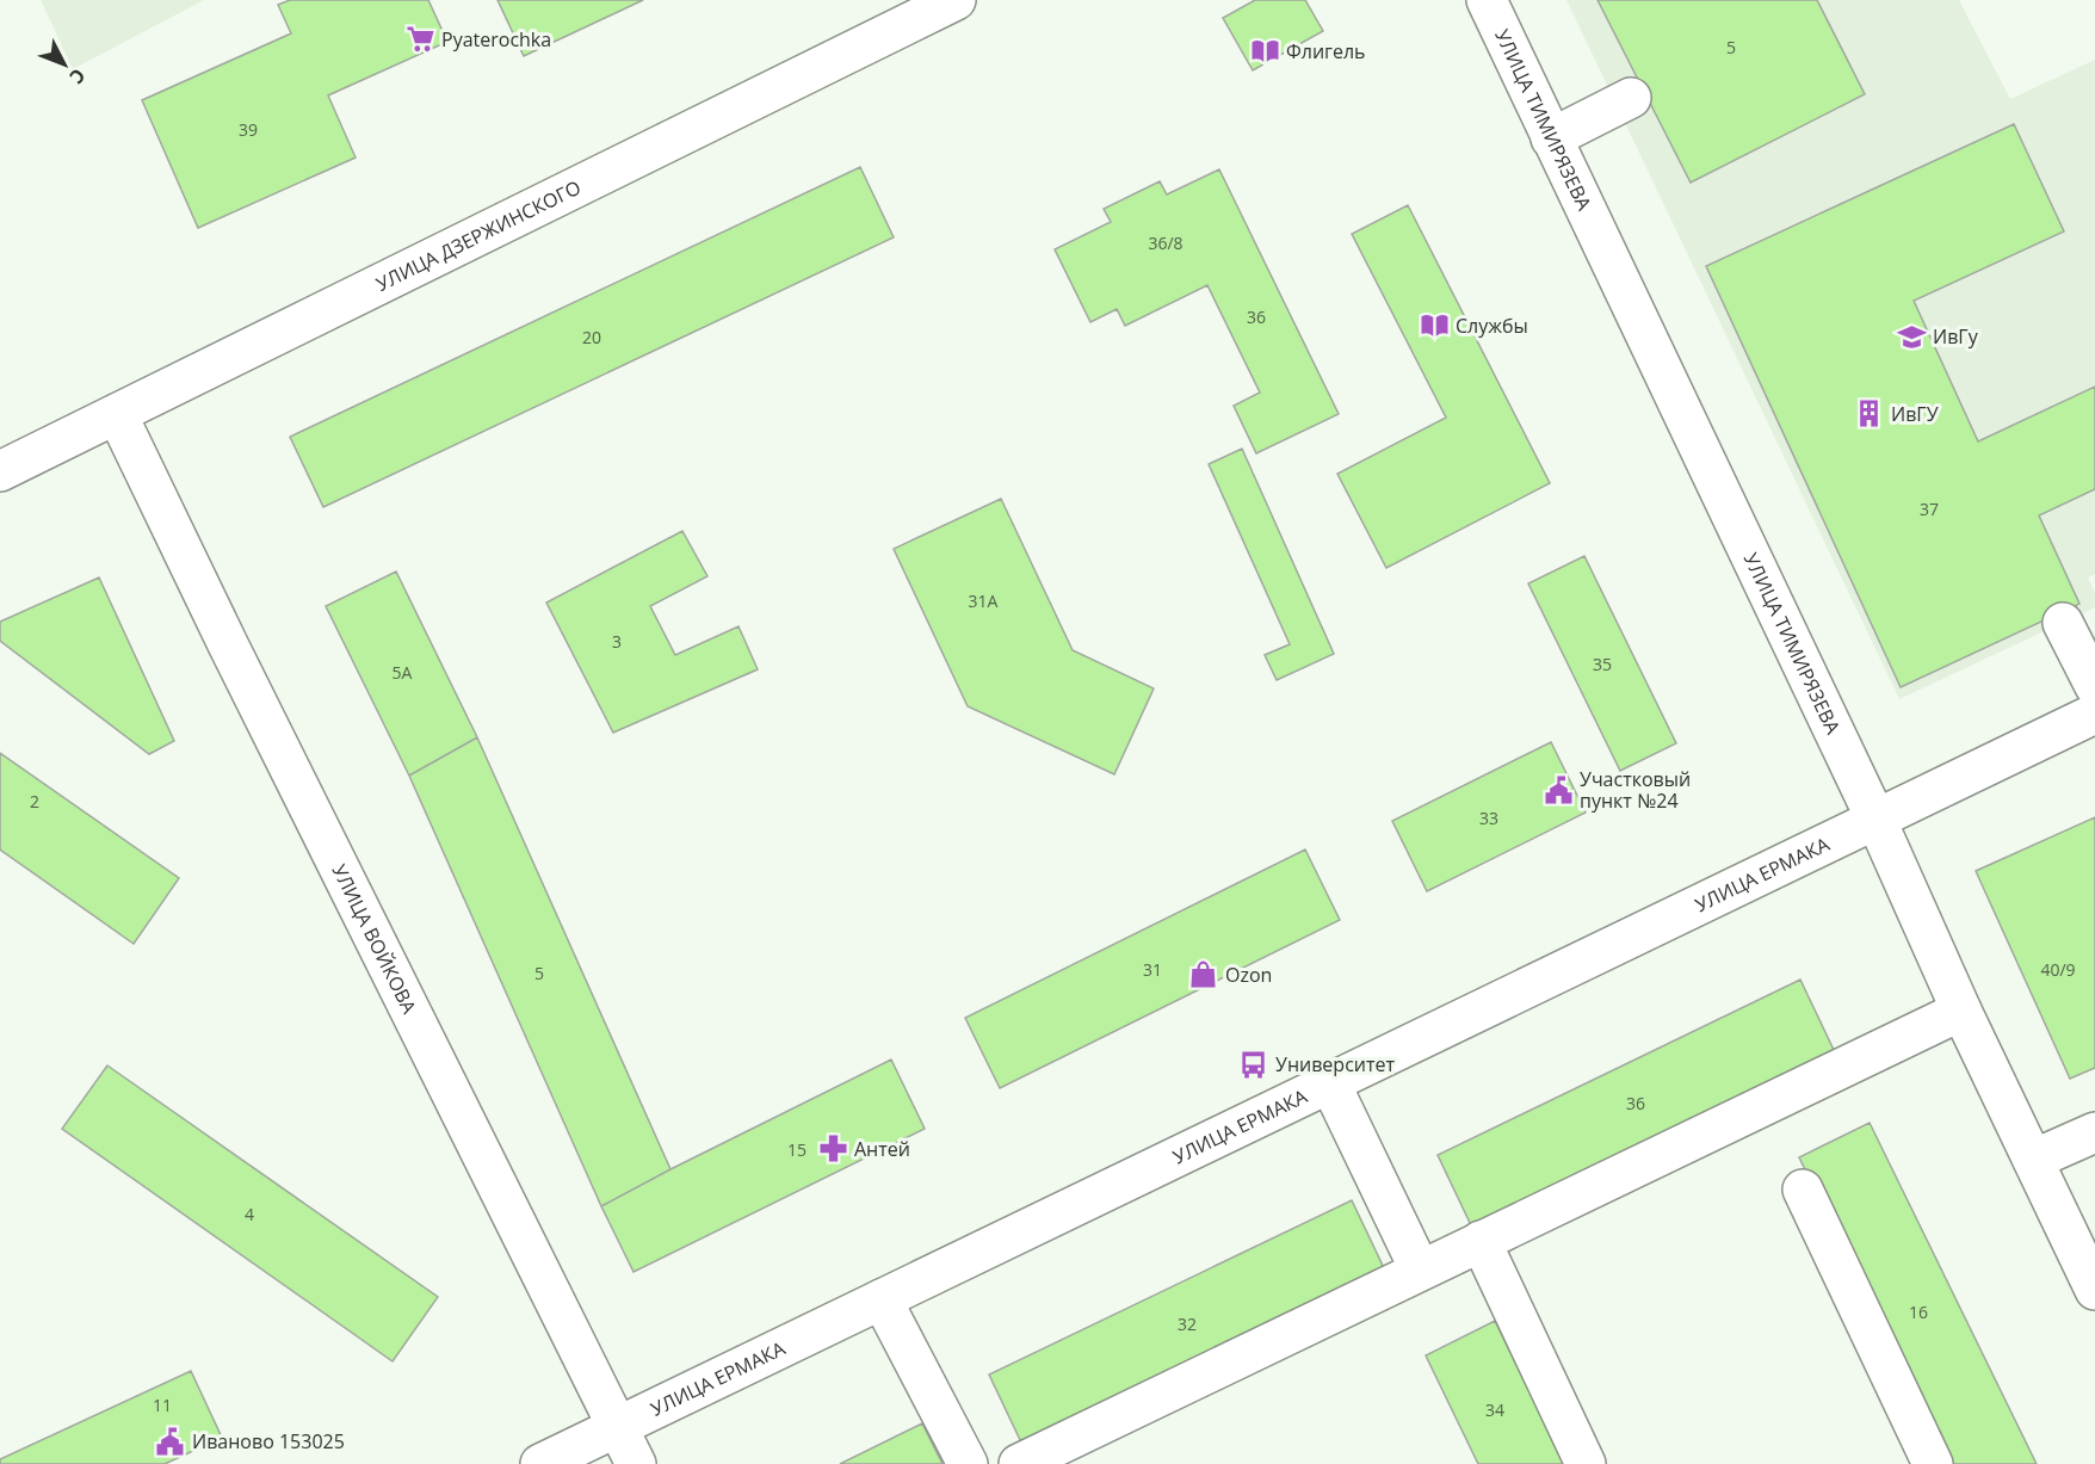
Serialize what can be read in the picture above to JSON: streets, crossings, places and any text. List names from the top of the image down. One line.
{"streets":{"main road":["УЛИЦА ТИМИРЯЗЕВА","УЛИЦА ДЗЕРЖИНСКОГО","УЛИЦА ЕРМАКА","УЛИЦА ВОЙКОВА"]},"crossings":[["УЛИЦА ТИМИРЯЗЕВА","УЛИЦА ЕРМАКА"],["УЛИЦА ДЗЕРЖИНСКОГО","УЛИЦА ВОЙКОВА"],["УЛИЦА ЕРМАКА","УЛИЦА ВОЙКОВА"]],"places":{"supermarket":["Pyaterochka"],"library":["Флигель","Службы"],"school or university":["ИвГу"],"building":["ИвГУ"],"public building":["Участковый пункт №24","Иваново 153025"],"shop":["Ozon"],"bus stop":["Университет"],"pharmacy":["Антей"]},"house_numbers":["5","39","36/8","36","20","37","31А","3","35","5А","2","33","31","40/9","5","36","15","4","16","32","11","34"],"north":"bottom right"}
